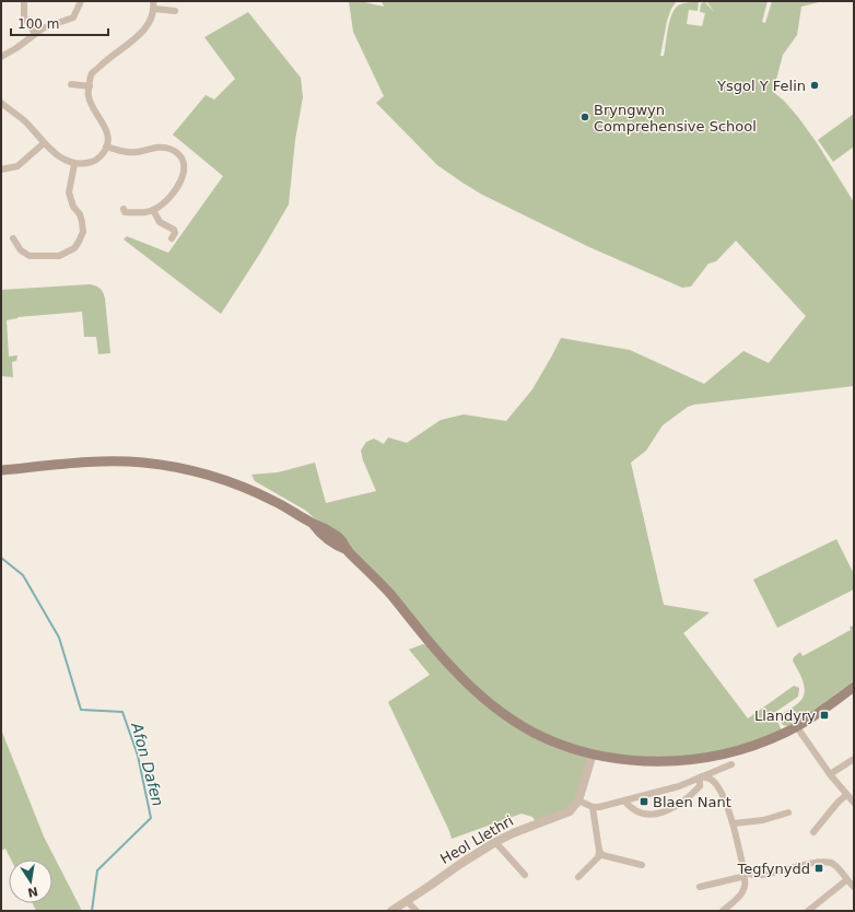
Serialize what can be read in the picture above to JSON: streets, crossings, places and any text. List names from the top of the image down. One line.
{"streets":{"street":["Heol Llethri"]},"water":["Afon Dafen"],"places":{"other":["Ysgol Y Felin","Bryngwyn Comprehensive School"],"transit":["Llandyry","Blaen Nant","Tegfynydd"]},"scale_bar":"100 m","north":"bottom"}
